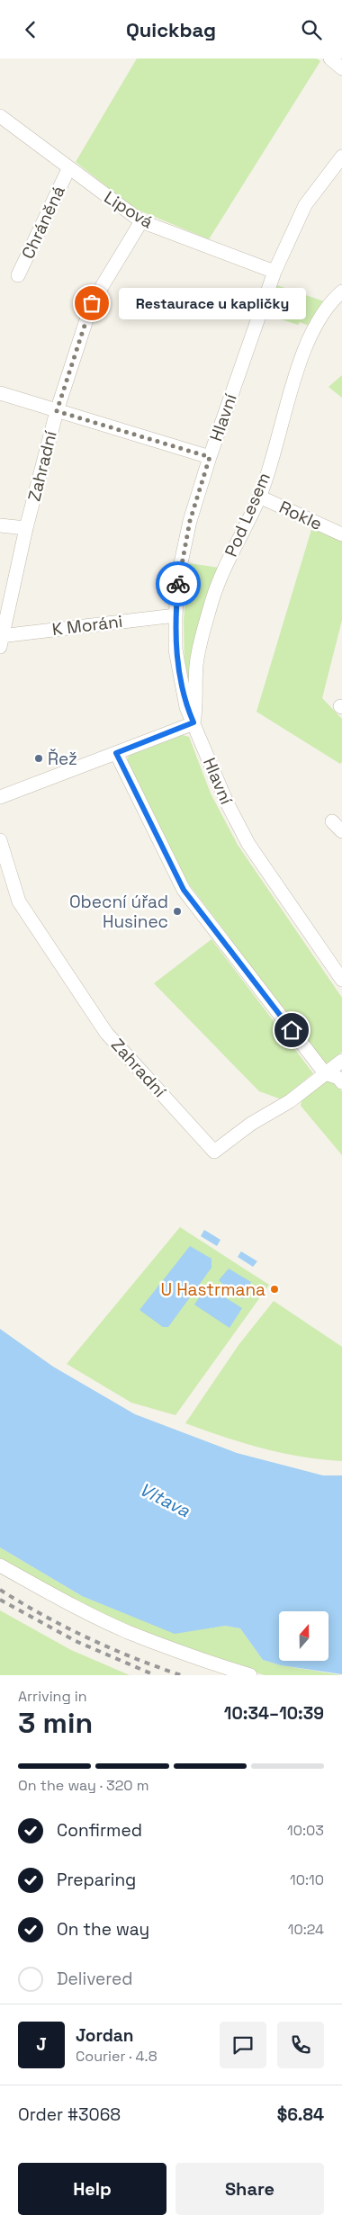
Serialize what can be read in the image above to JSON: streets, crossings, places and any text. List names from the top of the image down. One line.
{"streets":{"street":["Lipová","Chráněná","Hlavní","Zahradní","Pod Lesem","Rokle","K Moráni"]},"crossings":[["Lipová","Chráněná"],["Lipová","Hlavní"],["Lipová","Zahradní"],["Hlavní","Pod Lesem"],["Hlavní","K Moráni"],["Zahradní","K Moráni"],["Pod Lesem","Rokle"]],"water":["Vltava"],"places":["Restaurace u kapličky","Řež","Obecní úřad Husinec","U Hastrmana"],"north":"top","page":{"header":"Quickbag","bubble":"Restaurace u kapličky","heading":["3 min","Arriving in","10:34–10:39"],"panel":["Jordan","Courier · 4.8","Order #3068","$6.84"],"bar":"On the way · 320 m","list":[["Confirmed","10:03"],["Preparing","10:10"],["On the way","10:24"],"Delivered"],"round":"J","buttons":["Help","Share"]}}
